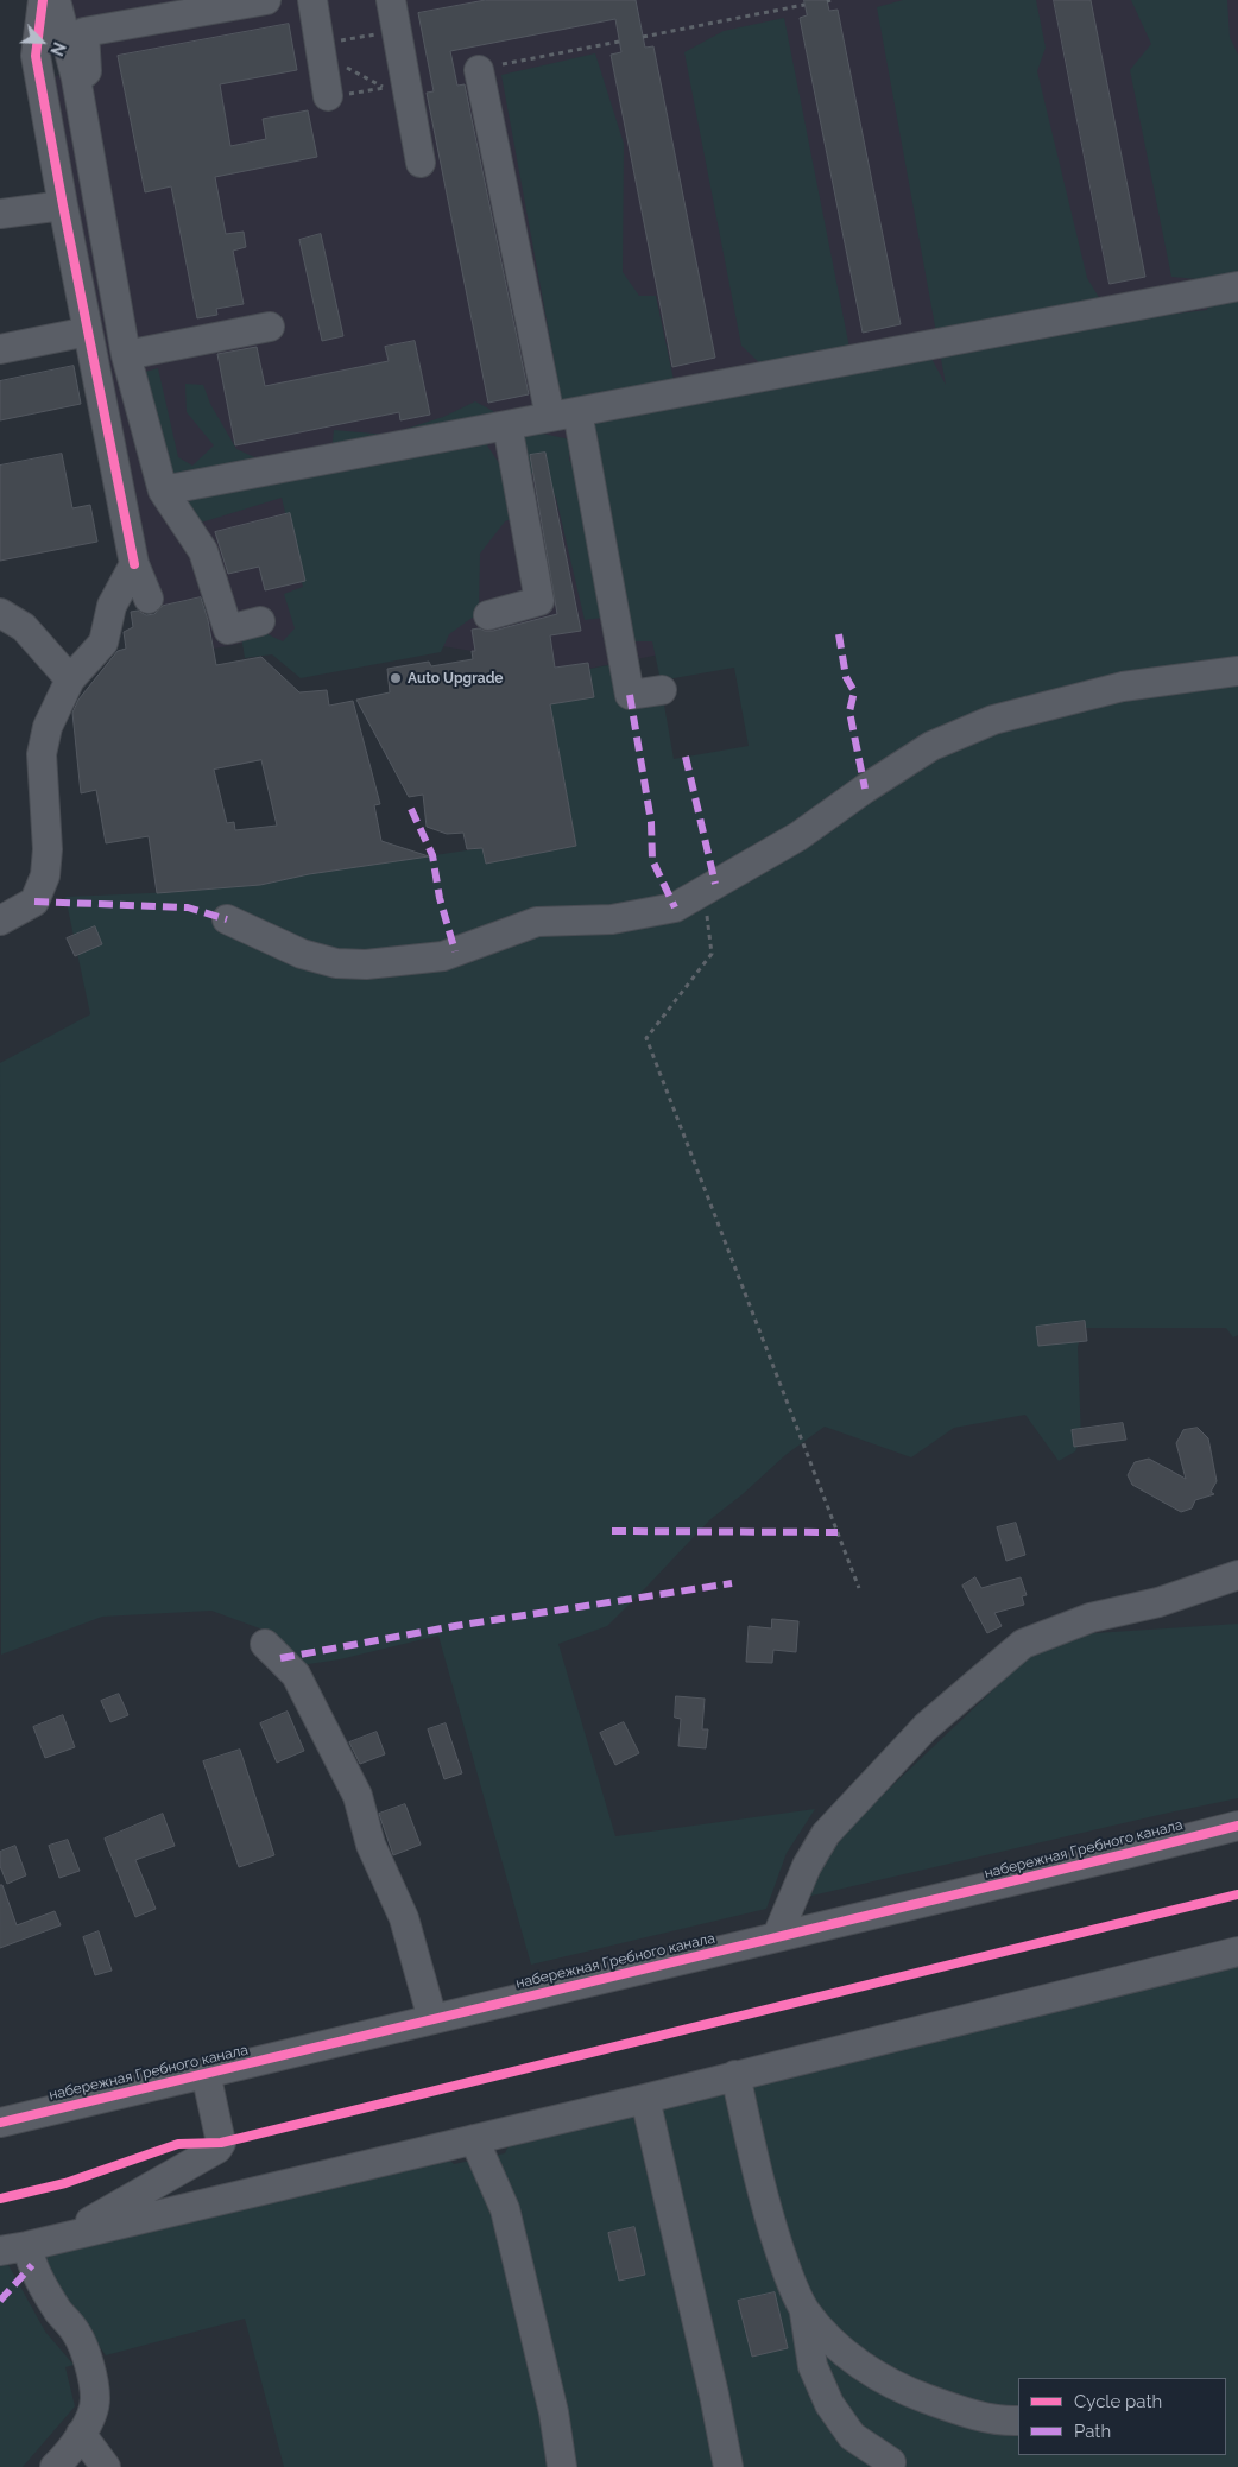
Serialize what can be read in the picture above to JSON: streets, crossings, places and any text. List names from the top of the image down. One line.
{"streets":{"street":["набережная Гребного канала"]},"places":["Auto Upgrade"],"legend":["Cycle path","Path"],"north":"bottom right"}
